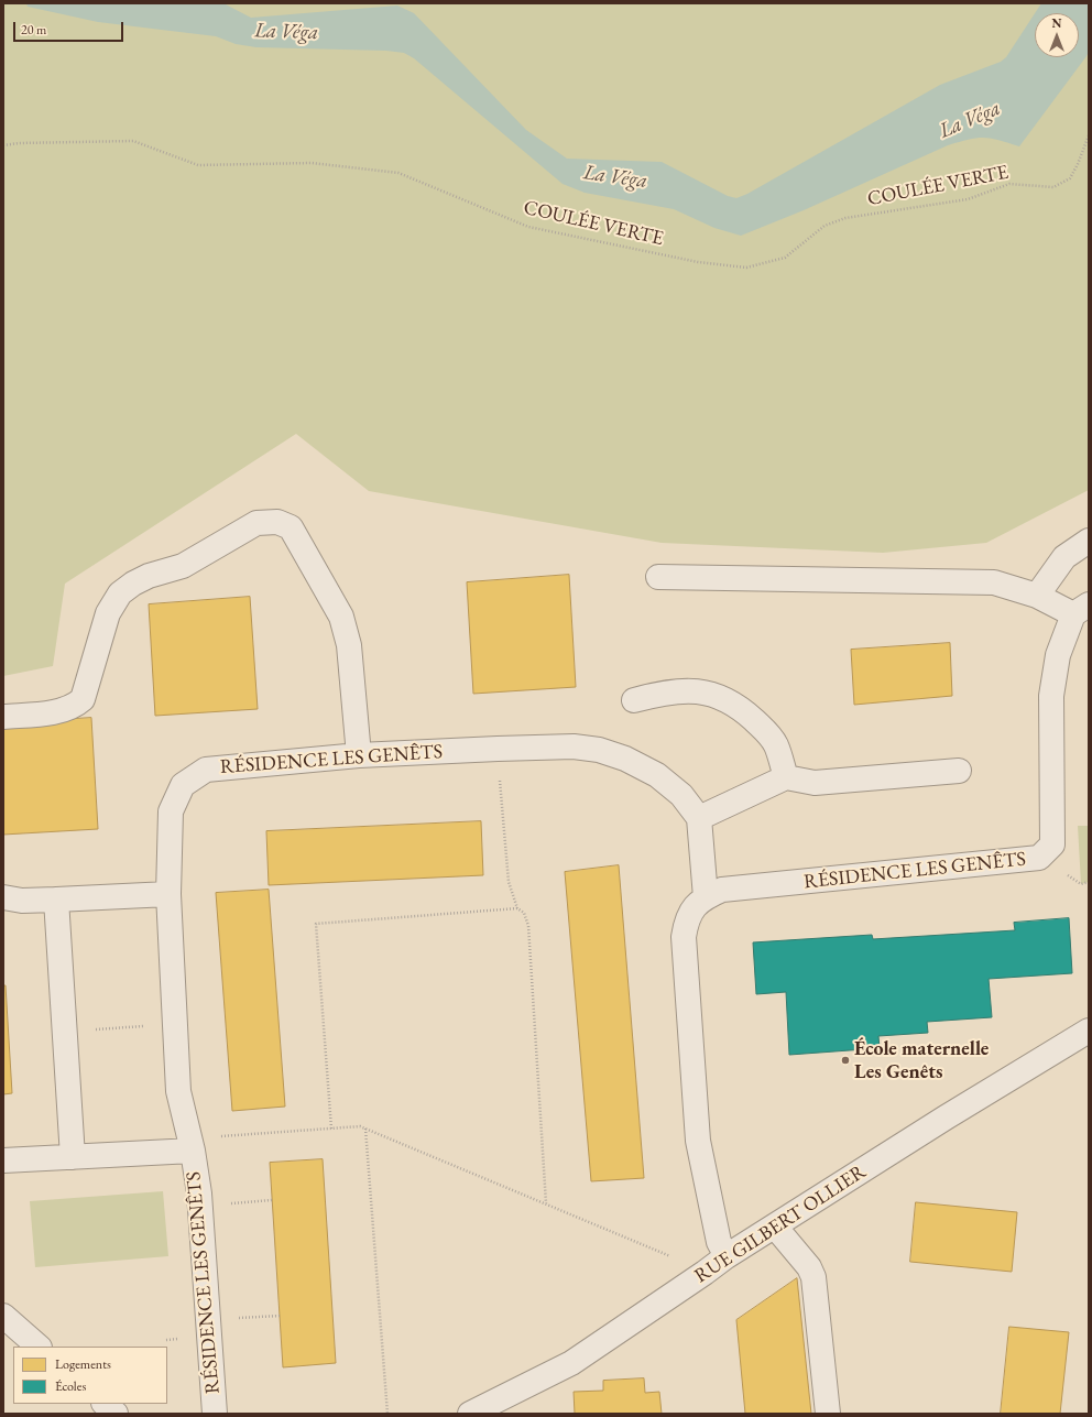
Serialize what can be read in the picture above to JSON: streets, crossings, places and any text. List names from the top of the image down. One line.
{"streets":{"street":["RÉSIDENCE LES GENÊTS","RUE GILBERT OLLIER"],"path":["COULÉE VERTE"]},"crossings":[["RÉSIDENCE LES GENÊTS","RUE GILBERT OLLIER"]],"water":["La Véga"],"places":["École maternelle Les Genêts"],"legend":["Logements","Écoles"],"scale_bar":"20 m","north":"top"}
